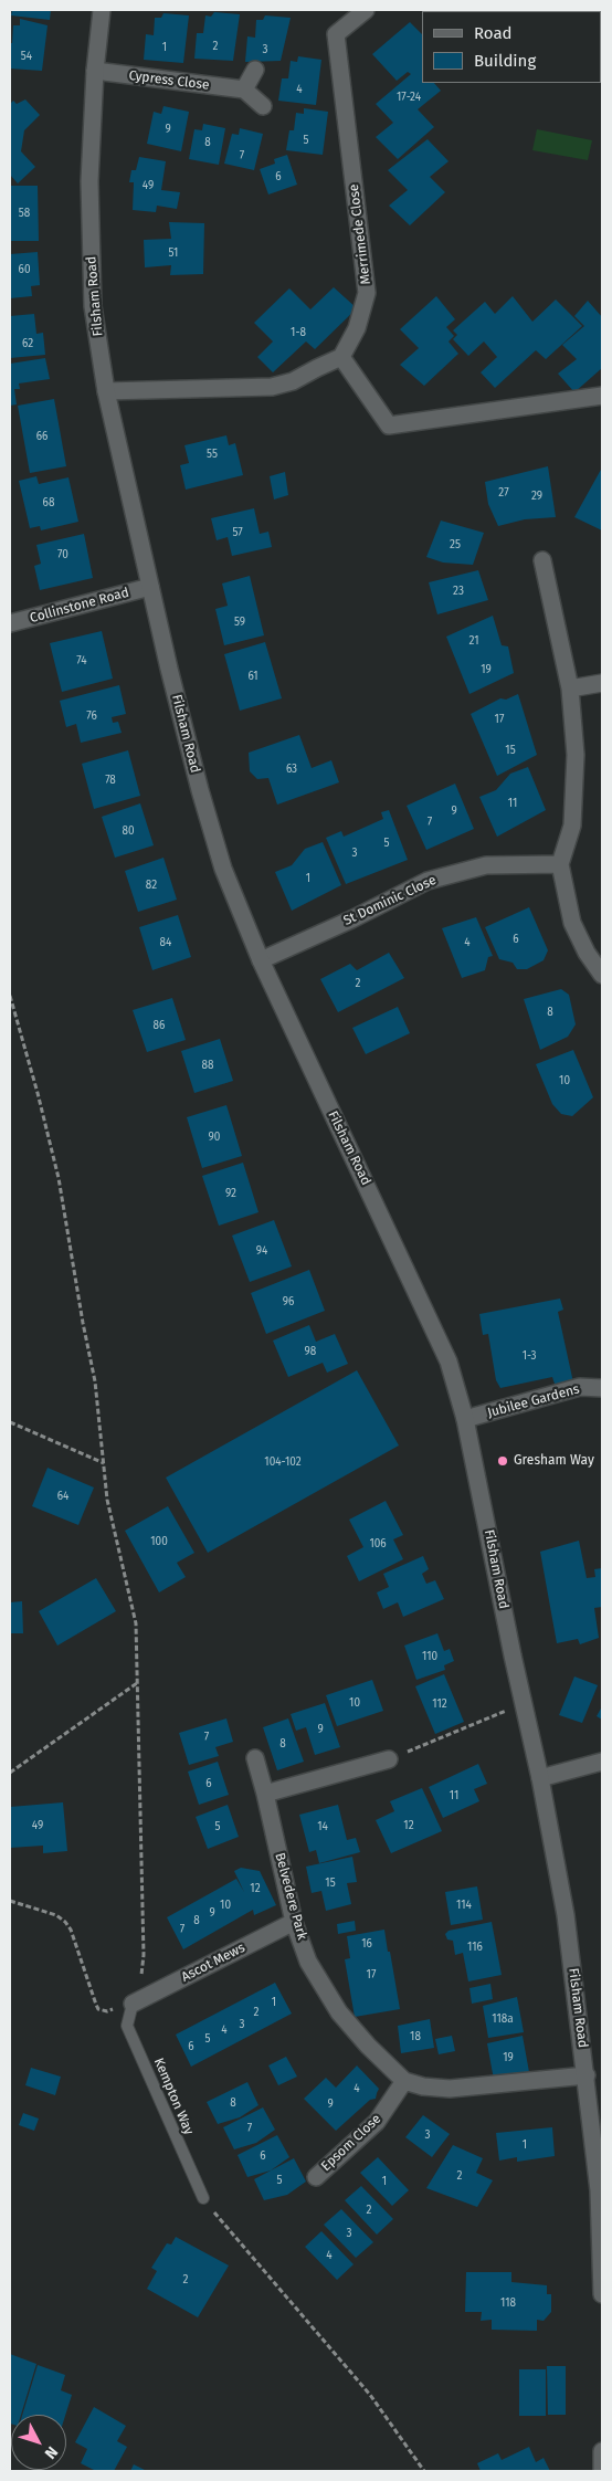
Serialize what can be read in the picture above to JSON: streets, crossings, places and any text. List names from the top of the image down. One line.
{"streets":{"street":["Cypress Close","Merrimede Close","Filsham Road","Collinstone Road","St Dominic Close","Jubilee Gardens","Belvedere Park","Ascot Mews","Epsom Close"],"lane":["Kempton Way"]},"crossings":[["Cypress Close","Filsham Road"],["Filsham Road","Collinstone Road"],["Filsham Road","St Dominic Close"],["Filsham Road","Jubilee Gardens"],["Belvedere Park","Ascot Mews"],["Belvedere Park","Epsom Close"],["Ascot Mews","Kempton Way"]],"places":["Gresham Way"],"house_numbers":["2","1","3","54","4","17-24","9","5","8","7","6","49","58","51","60","1-8","62","66","55","27","29","68","57","25","70","23","59","21","74","19","61","76","17","15","63","78","11","9","7","80","5","3","1","82","6","84","4","2","8","86","88","10","90","92","94","96","98","1-3","104-102","64","100","106","110","10","112","9","7","8","6","11","49","12","5","14","15","12","10","114","9","8","7","16","116","17","1","2","118a","3","4","18","5","6","19","4","8","9","7","3","1","6","2","5","1","2","3","4","2","118"],"legend":["Road","Building"],"north":"bottom right"}
